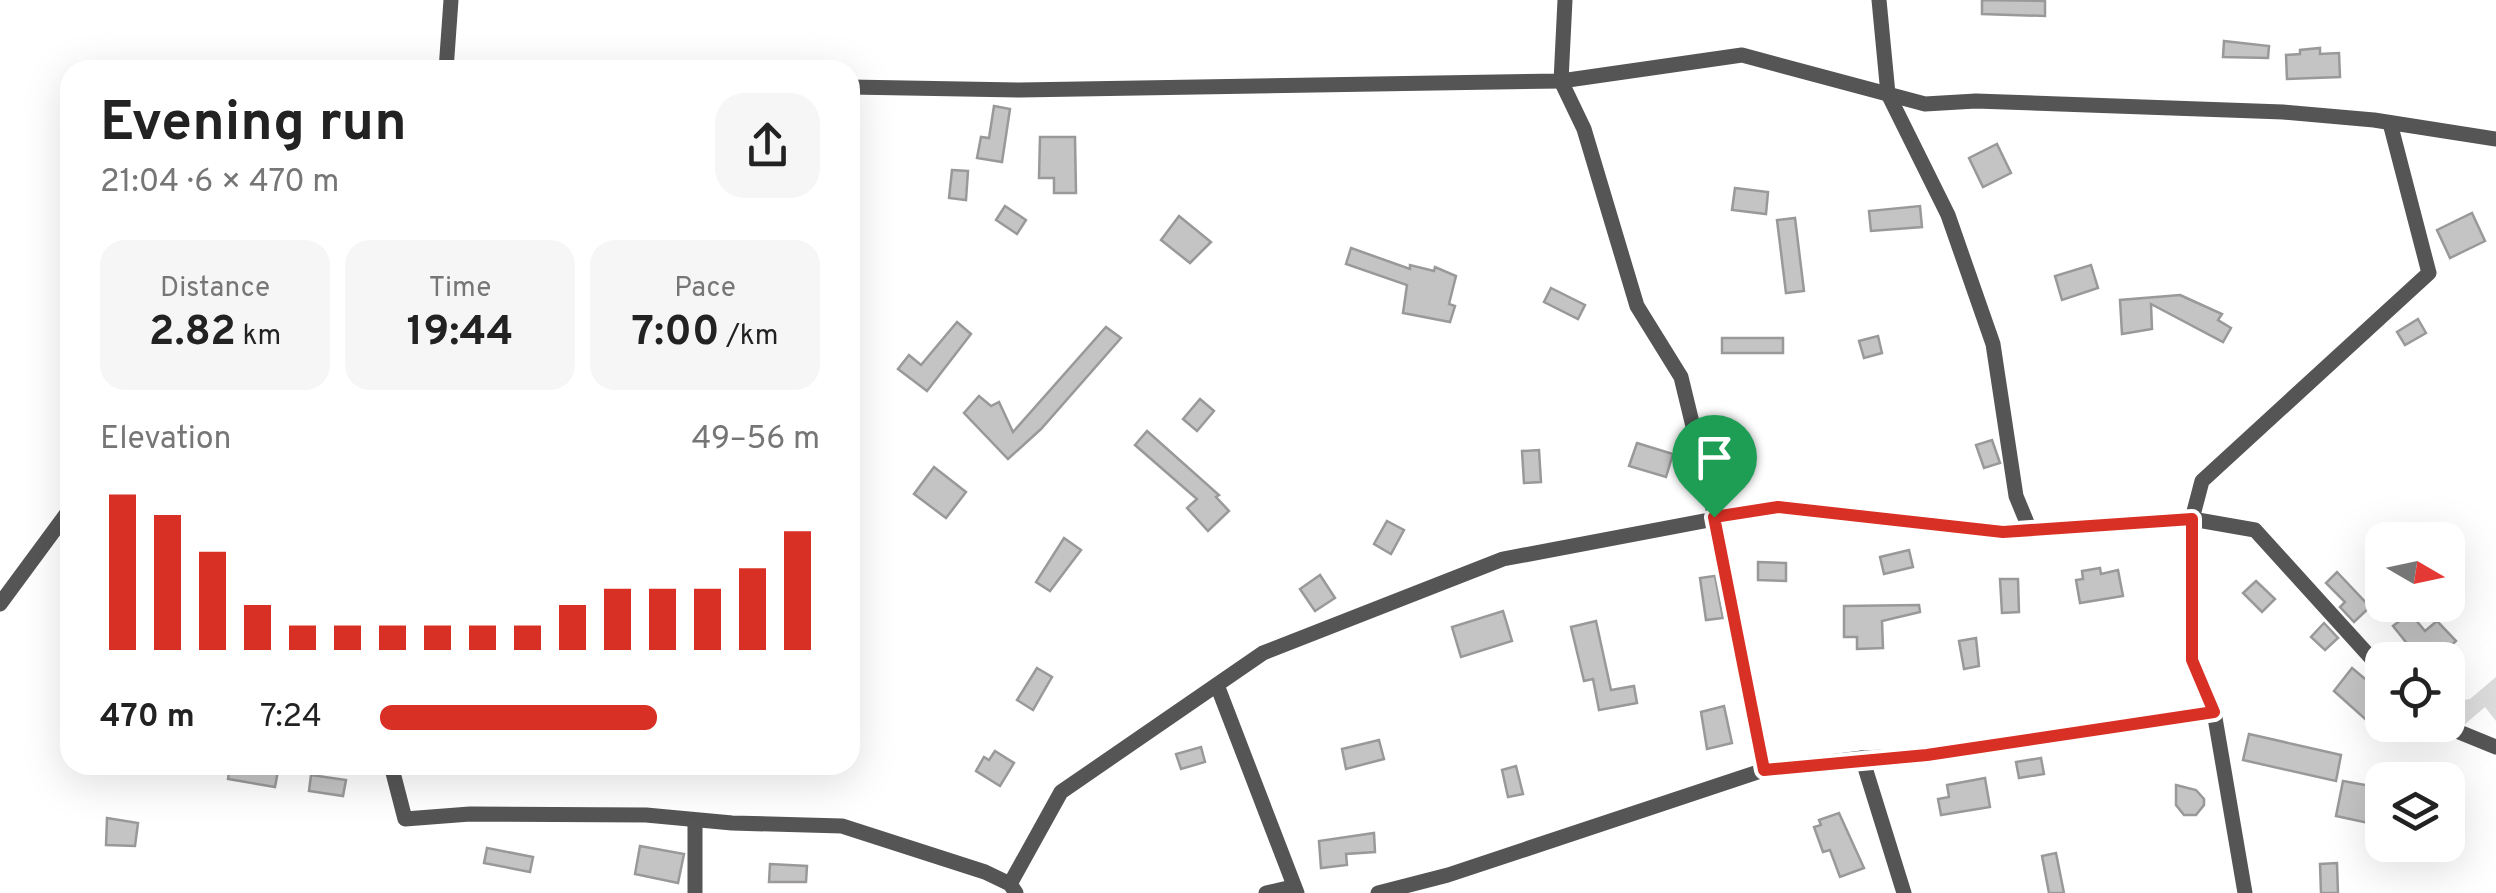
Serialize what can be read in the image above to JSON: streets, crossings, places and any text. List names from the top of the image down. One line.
{"north":"right","page":{"heading":["Evening run","21:04 · 6 × 470 m"],"stats":[["Distance","2.82 km"],["Time","19:44"],["Pace","7:00 /km"]],"chart":["Elevation","49–56 m"],"list":[{"name":"470 m","note":"7:24"}]}}
